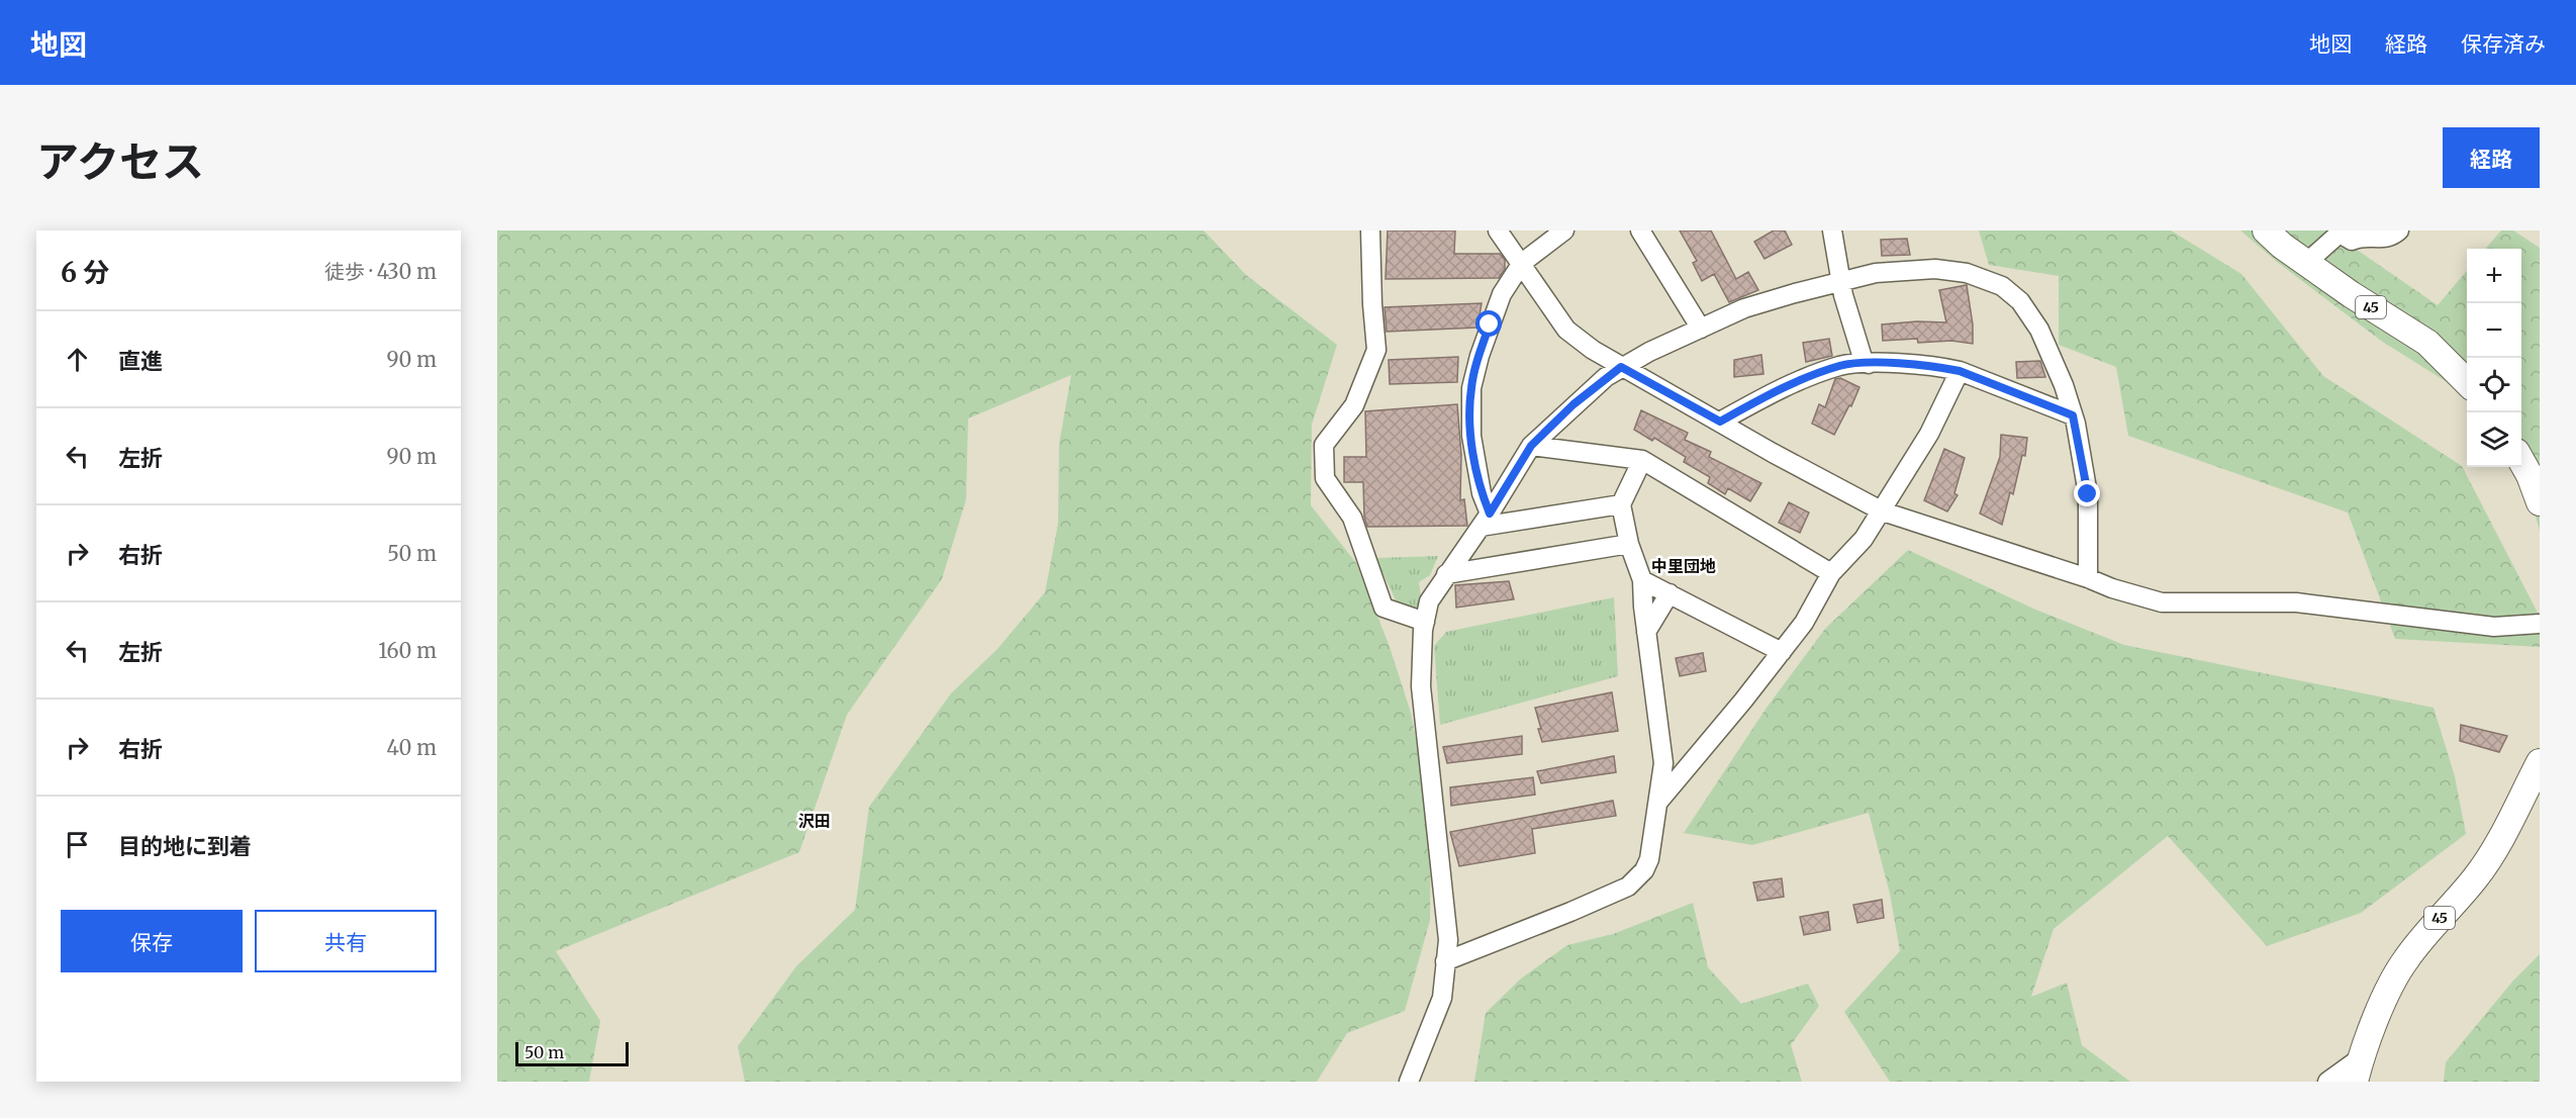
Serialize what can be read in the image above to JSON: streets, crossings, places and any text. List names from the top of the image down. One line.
{"streets":{"highway":["45"]},"districts":["中里団地","沢田"],"scale_bar":"50 m","page":{"header":"地図","nav":["地図","経路","保存済み"],"title":"アクセス","buttons":["経路",["保存","共有"]],"heading":["6 分","徒歩 · 430 m"],"map_buttons":["+","−"],"list":[["直進","90 m"],["左折","90 m"],["右折","50 m"],["左折","160 m"],["右折","40 m"],"目的地に到着"],"scale":"50 m"}}
